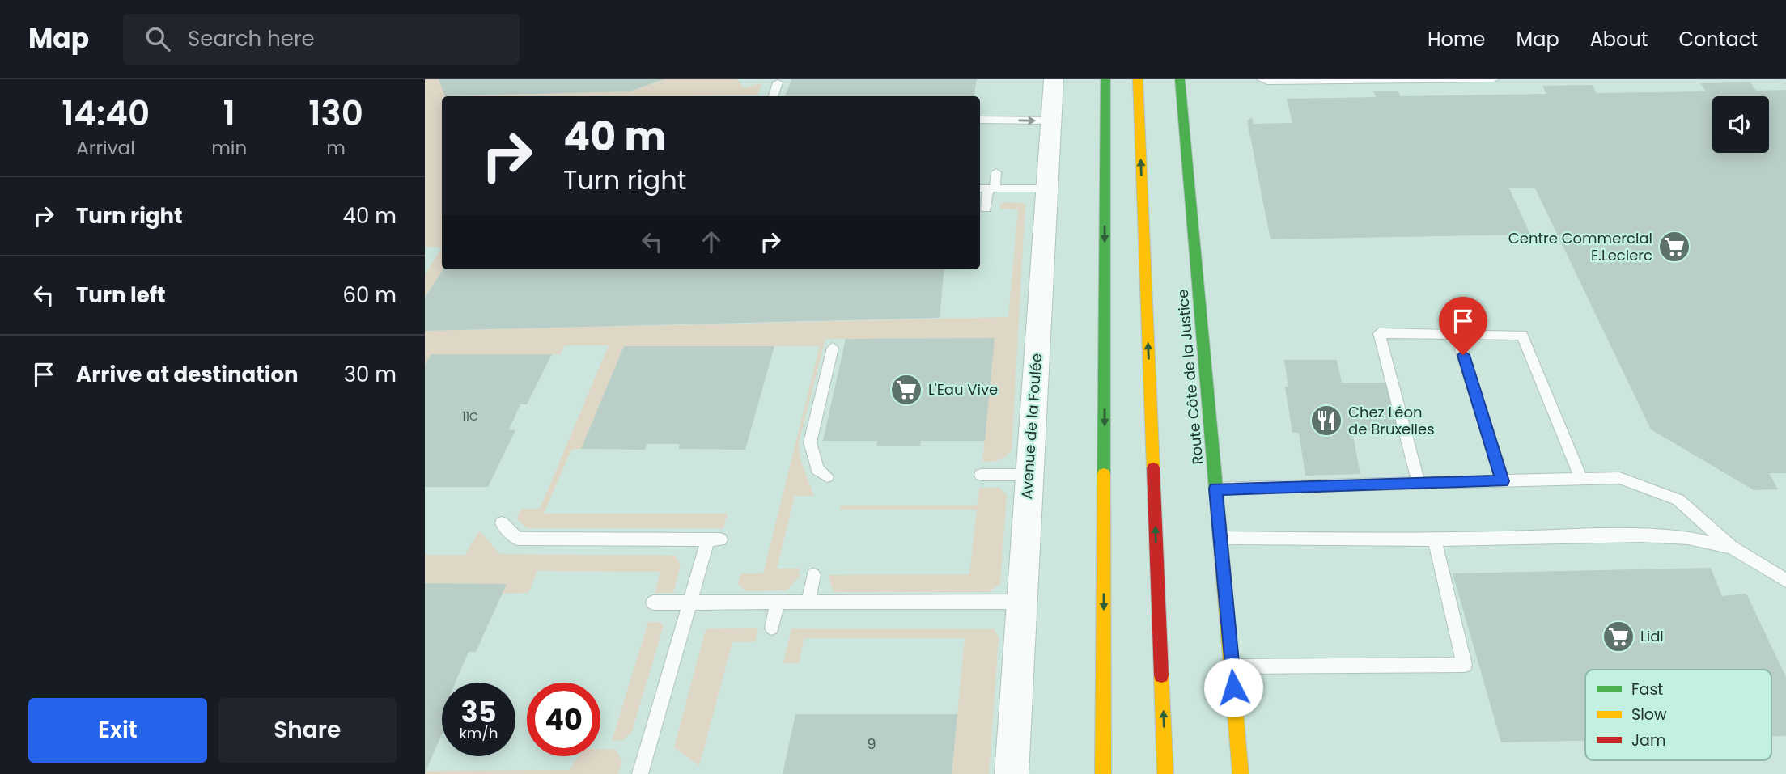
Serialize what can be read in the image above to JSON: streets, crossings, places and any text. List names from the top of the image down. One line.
{"streets":{"main road":["Route Côte de la Justice"],"street":["Avenue de la Foulée"]},"places":{"supermarket":["Centre Commercial E.Leclerc","L'Eau Vive","Lidl"],"restaurant":["Chez Léon de Bruxelles"]},"house_numbers":["11C","9"],"legend":["Fast","Slow","Jam"],"page":{"header":"Map","search":"Search here","nav":["Home","Map","About","Contact"],"eta":["14:40","Arrival","1","min","130","m"],"turn":["40 m","Turn right"],"list":[{"name":"Turn right","value":"40 m"},{"name":"Turn left","value":"60 m"},{"name":"Arrive at destination","value":"30 m"}],"speed":"35 km/h","limit":"40","buttons":["Exit","Share"]}}
